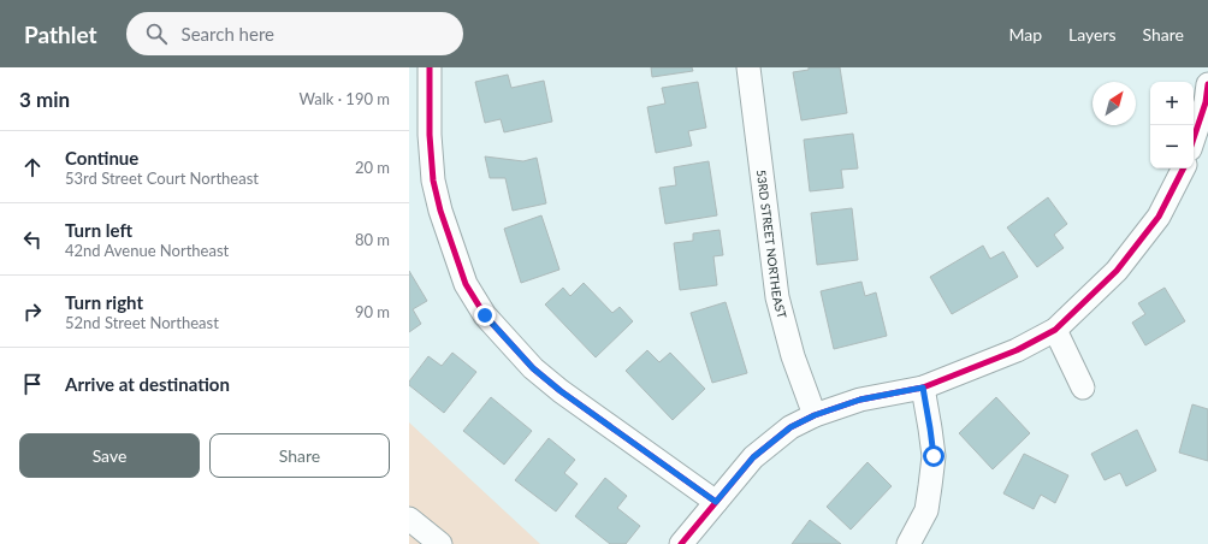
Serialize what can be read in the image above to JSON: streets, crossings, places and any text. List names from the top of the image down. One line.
{"streets":{"street":["53RD STREET NORTHEAST"]},"north":"top right","page":{"header":"Pathlet","search":"Search here","nav":["Map","Layers","Share"],"heading":["3 min","Walk · 190 m"],"map_buttons":["+","−"],"list":[["Continue","53rd Street Court Northeast","20 m"],["Turn left","42nd Avenue Northeast","80 m"],["Turn right","52nd Street Northeast","90 m"],"Arrive at destination"],"buttons":["Save","Share"]}}
